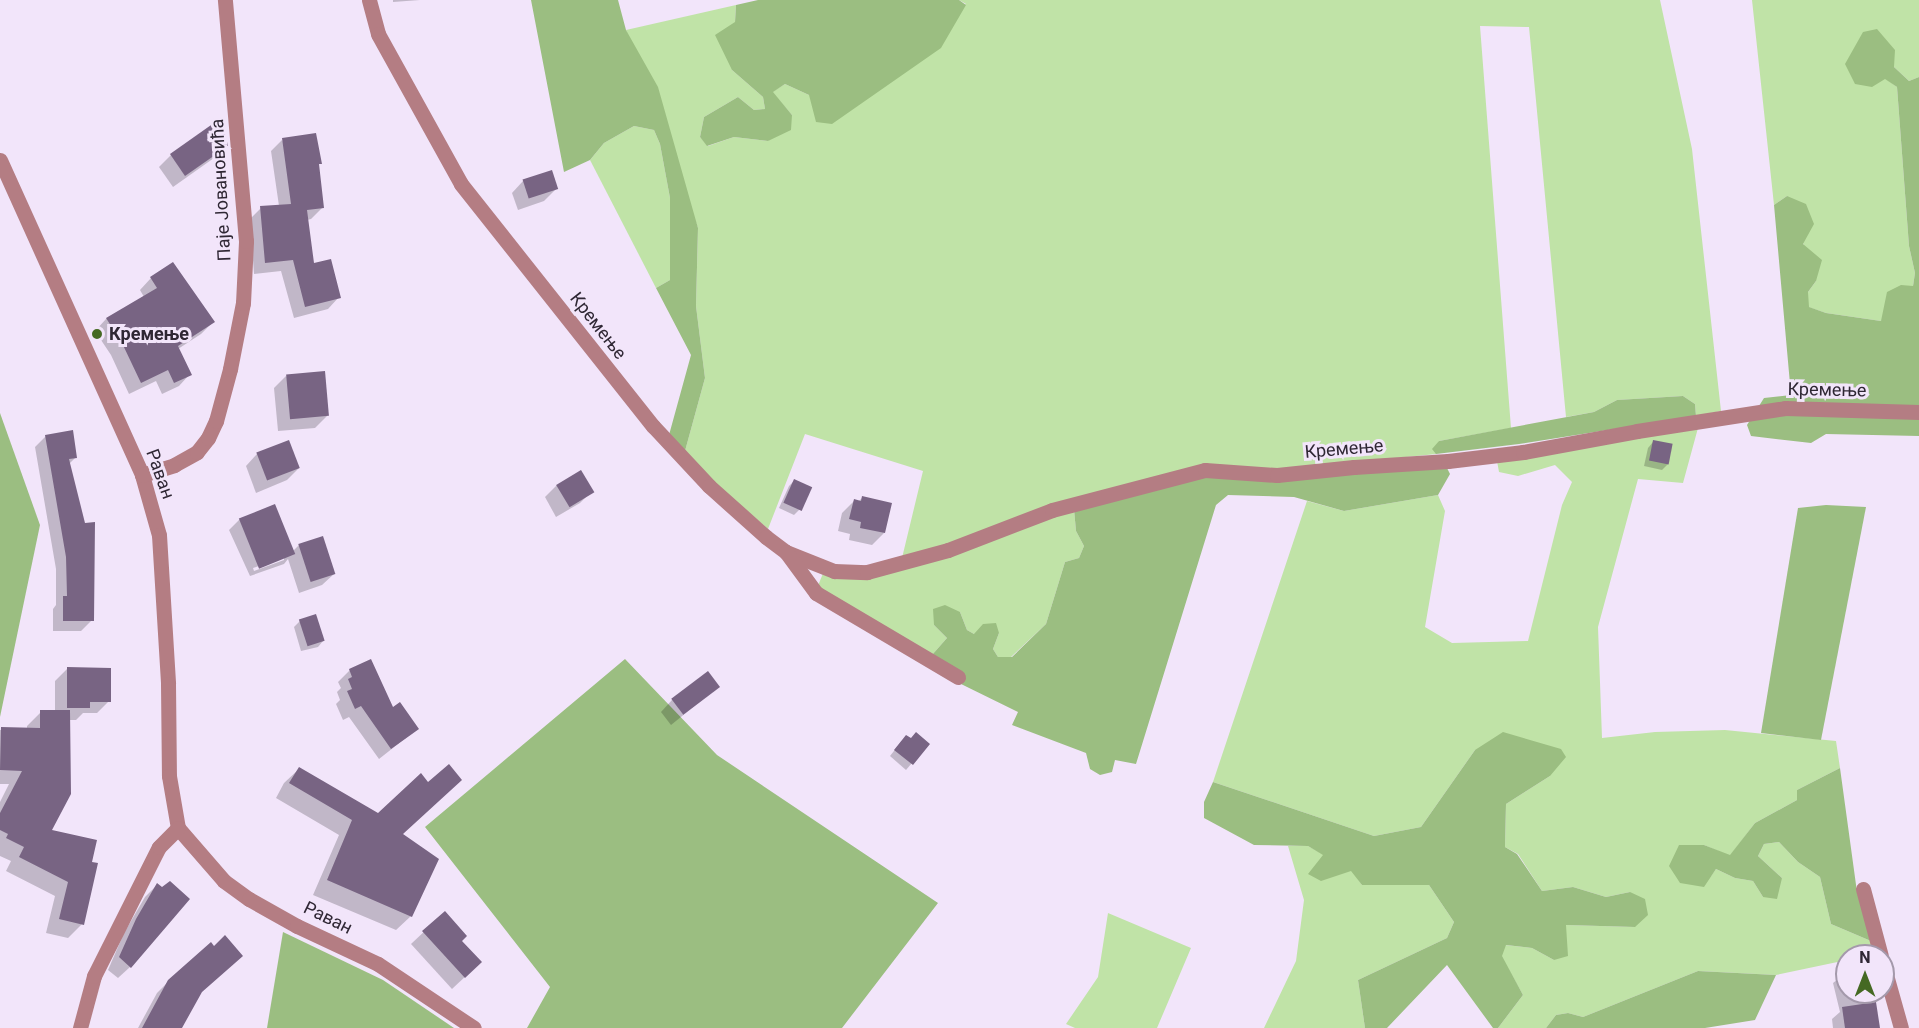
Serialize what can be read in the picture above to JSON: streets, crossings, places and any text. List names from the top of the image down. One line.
{"streets":{"street":["Паје Јовановића","Кремење","Раван"]},"crossings":[["Паје Јовановића","Раван"]],"places":["Кремење"],"north":"top"}
